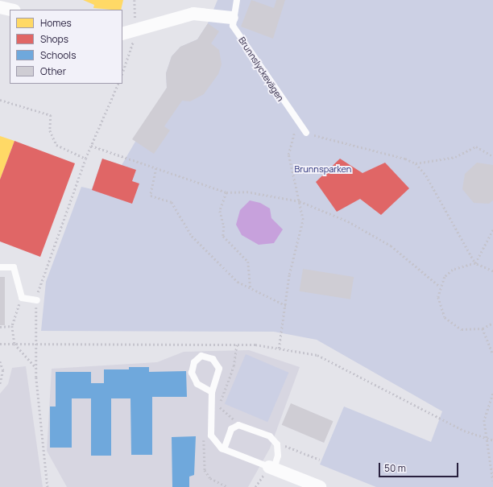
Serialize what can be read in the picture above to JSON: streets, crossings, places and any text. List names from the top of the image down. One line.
{"streets":{"lane":["Brunnslyckevägen"]},"parks":["Brunnsparken"],"legend":["Homes","Shops","Schools","Other"],"scale_bar":"50 m"}
